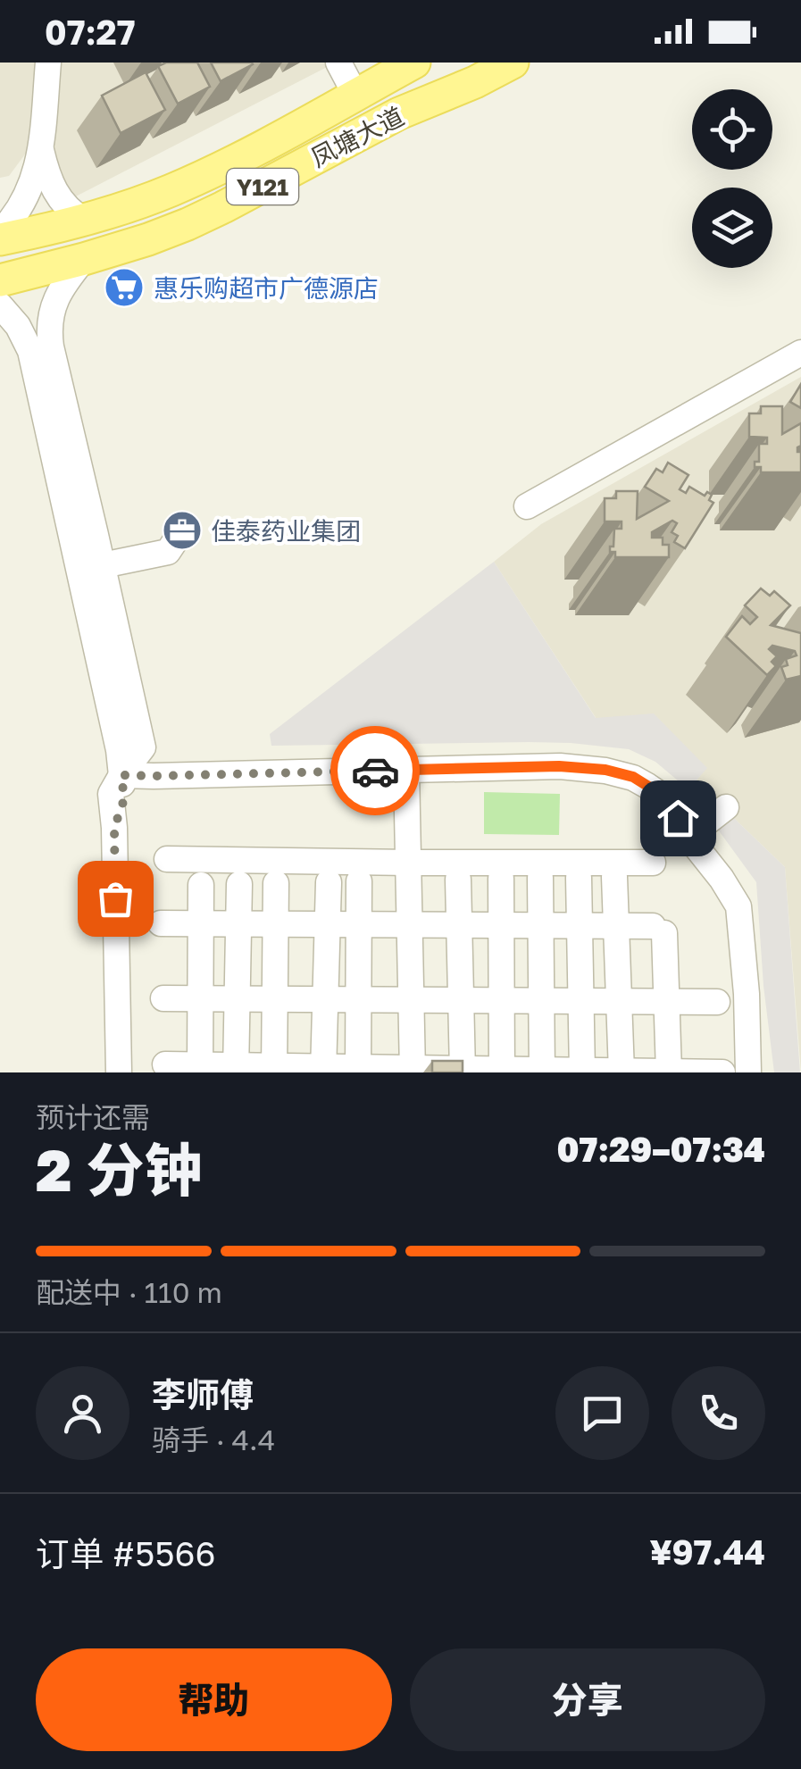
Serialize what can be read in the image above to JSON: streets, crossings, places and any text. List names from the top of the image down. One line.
{"streets":{"main road":["凤塘大道","Y121"]},"places":{"supermarket":["惠乐购超市广德源店"],"office":["佳泰药业集团"]},"page":{"status":"07:27","heading":["2 分钟","预计还需","07:29–07:34"],"panel":["李师傅","骑手 · 4.4","订单 #5566","¥97.44"],"bar":"配送中 · 110 m","buttons":["帮助","分享"]}}
